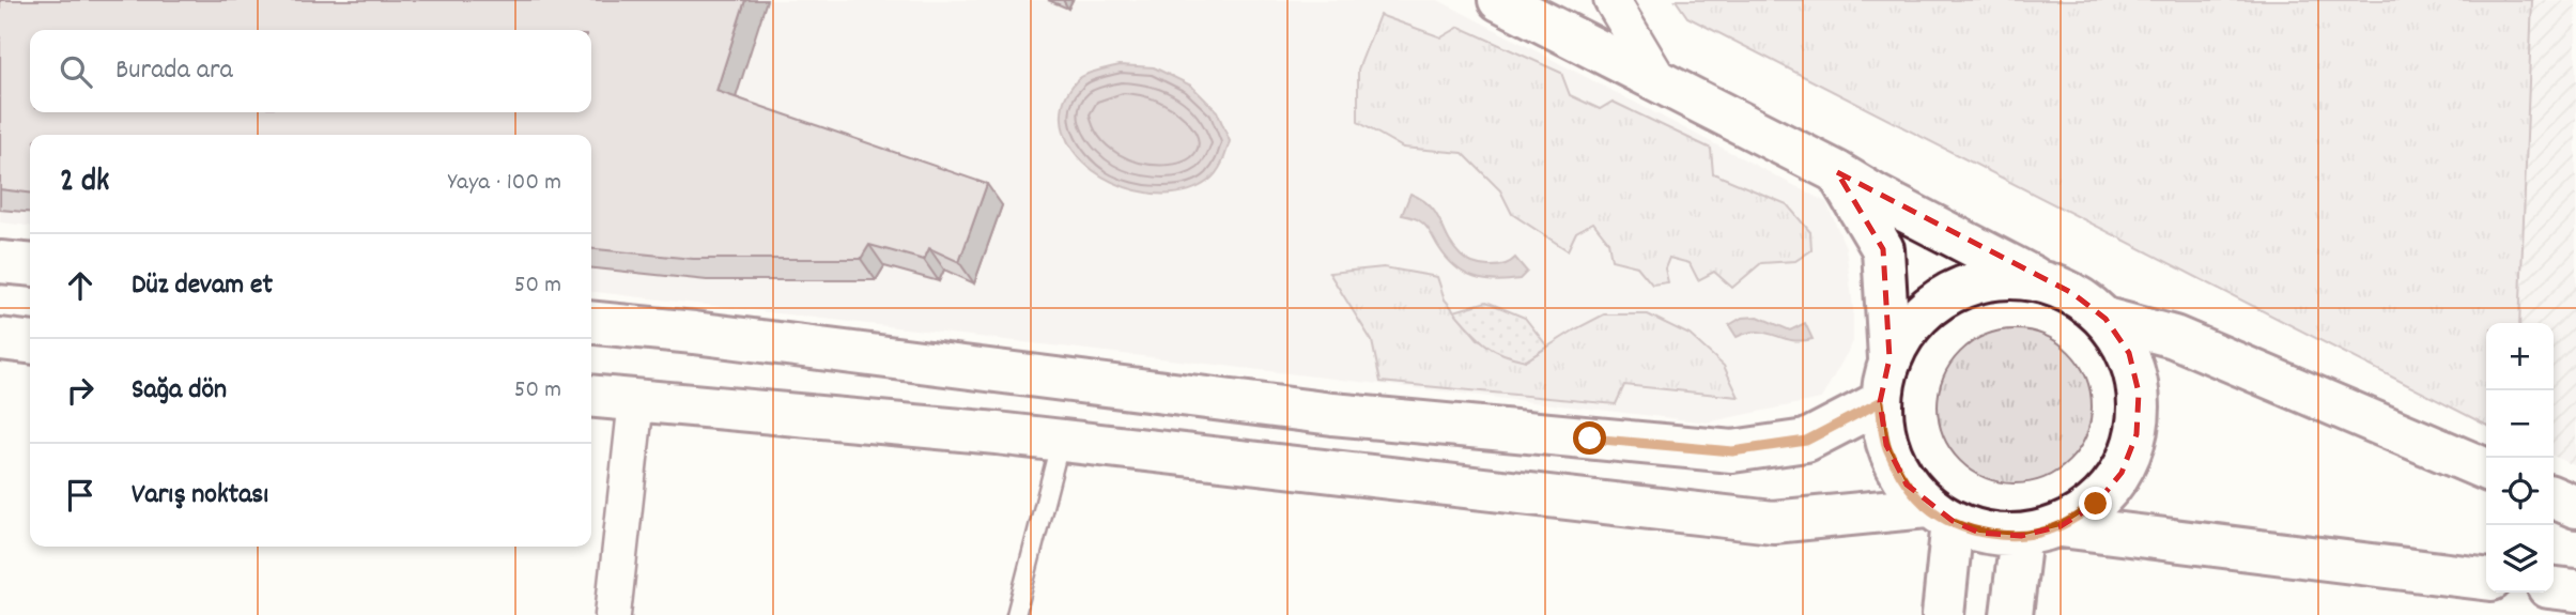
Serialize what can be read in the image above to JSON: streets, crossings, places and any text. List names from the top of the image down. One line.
{"page":{"search":"Burada ara","heading":["2 dk","Yaya · 100 m"],"list":[["Düz devam et","50 m"],["Sağa dön","50 m"],"Varış noktası"],"map_buttons":["+","−"]}}
